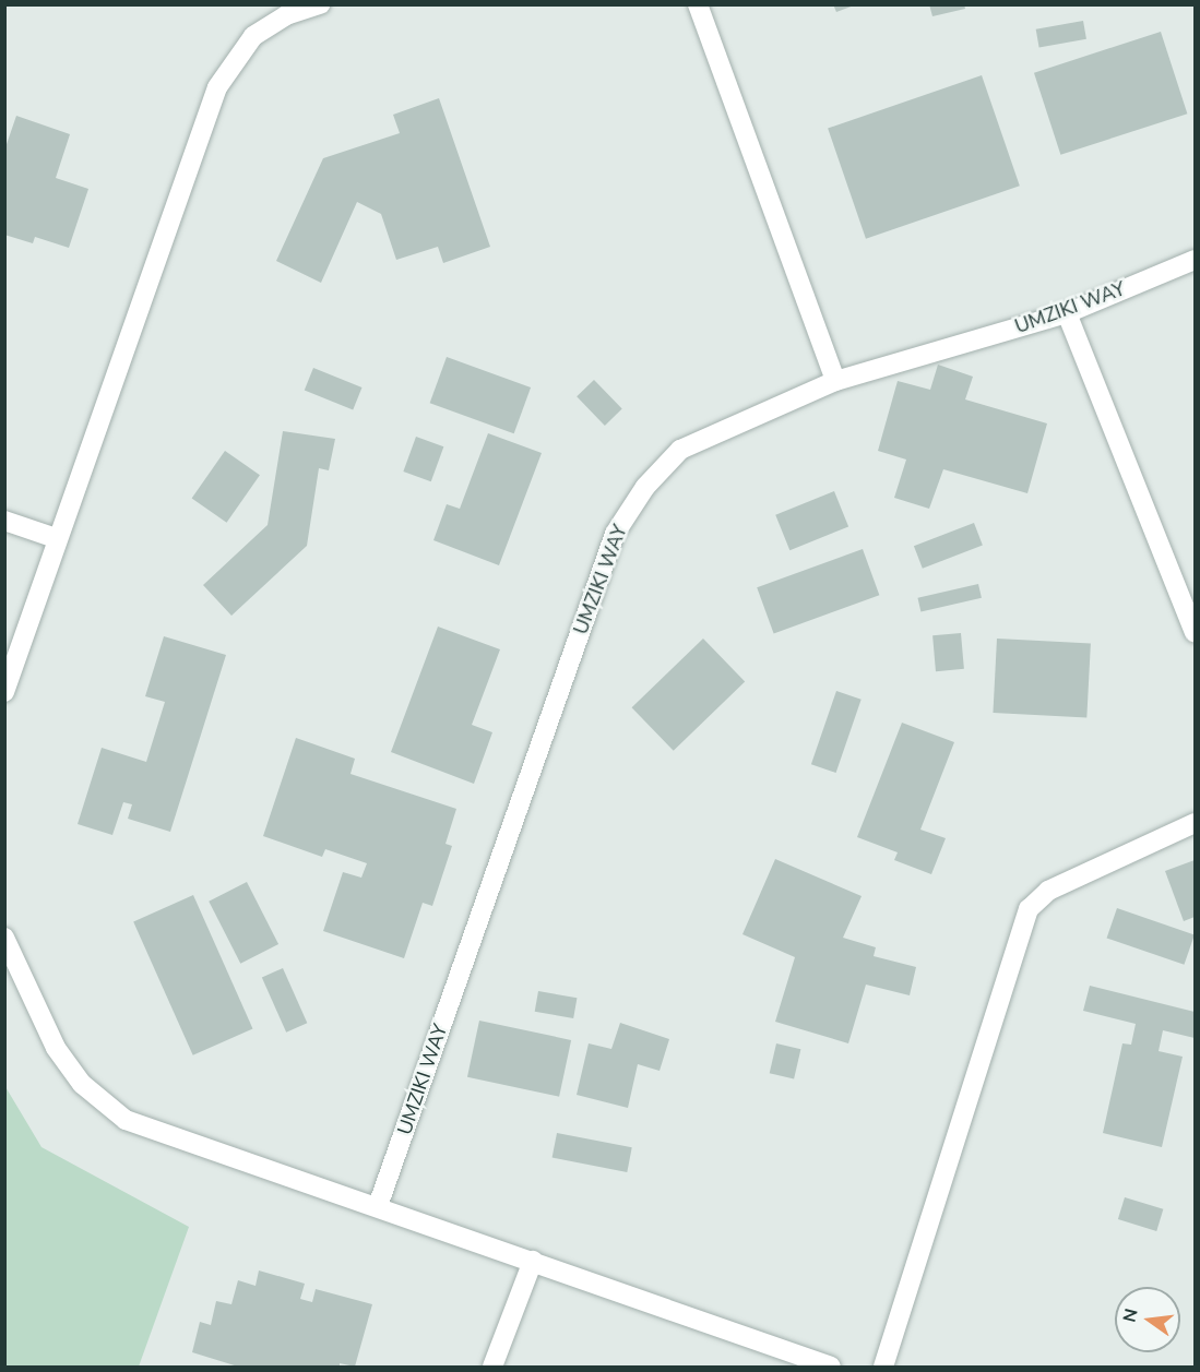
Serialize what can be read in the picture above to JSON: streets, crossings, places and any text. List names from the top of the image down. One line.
{"streets":{"street":["UMZIKI WAY"]},"north":"left"}
